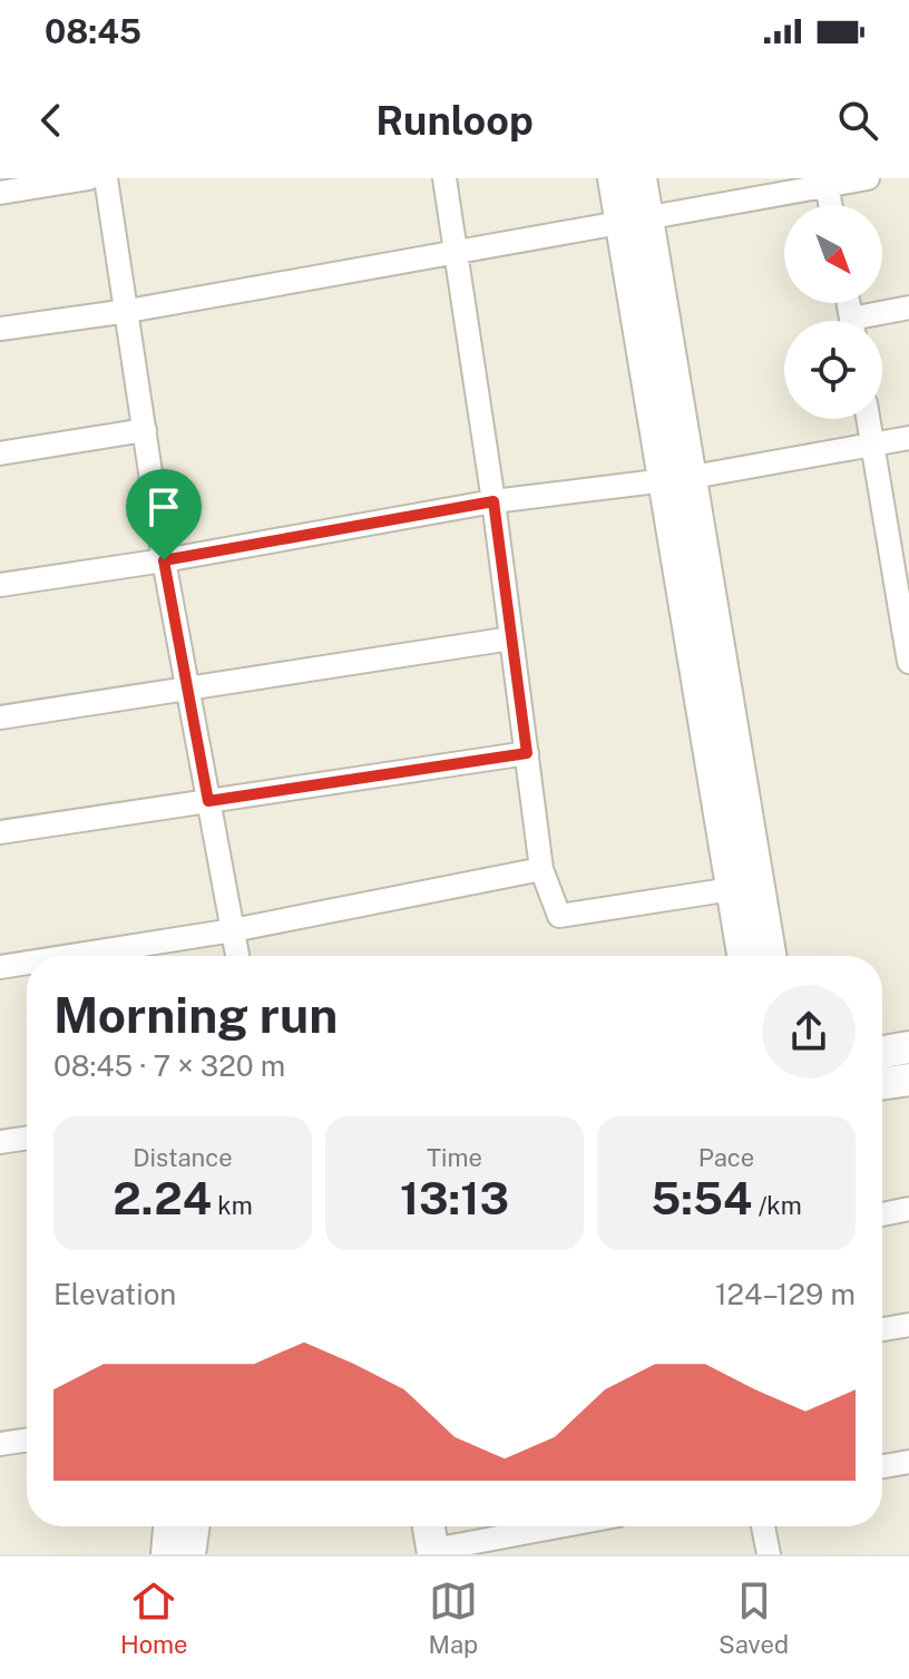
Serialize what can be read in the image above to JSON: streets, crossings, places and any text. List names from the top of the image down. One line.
{"north":"bottom right","page":{"status":"08:45","header":"Runloop","heading":["Morning run","08:45 · 7 × 320 m"],"stats":[["Distance","2.24 km"],["Time","13:13"],["Pace","5:54 /km"]],"chart":["Elevation","124–129 m"],"tabs":["Home","Map","Saved"]}}
